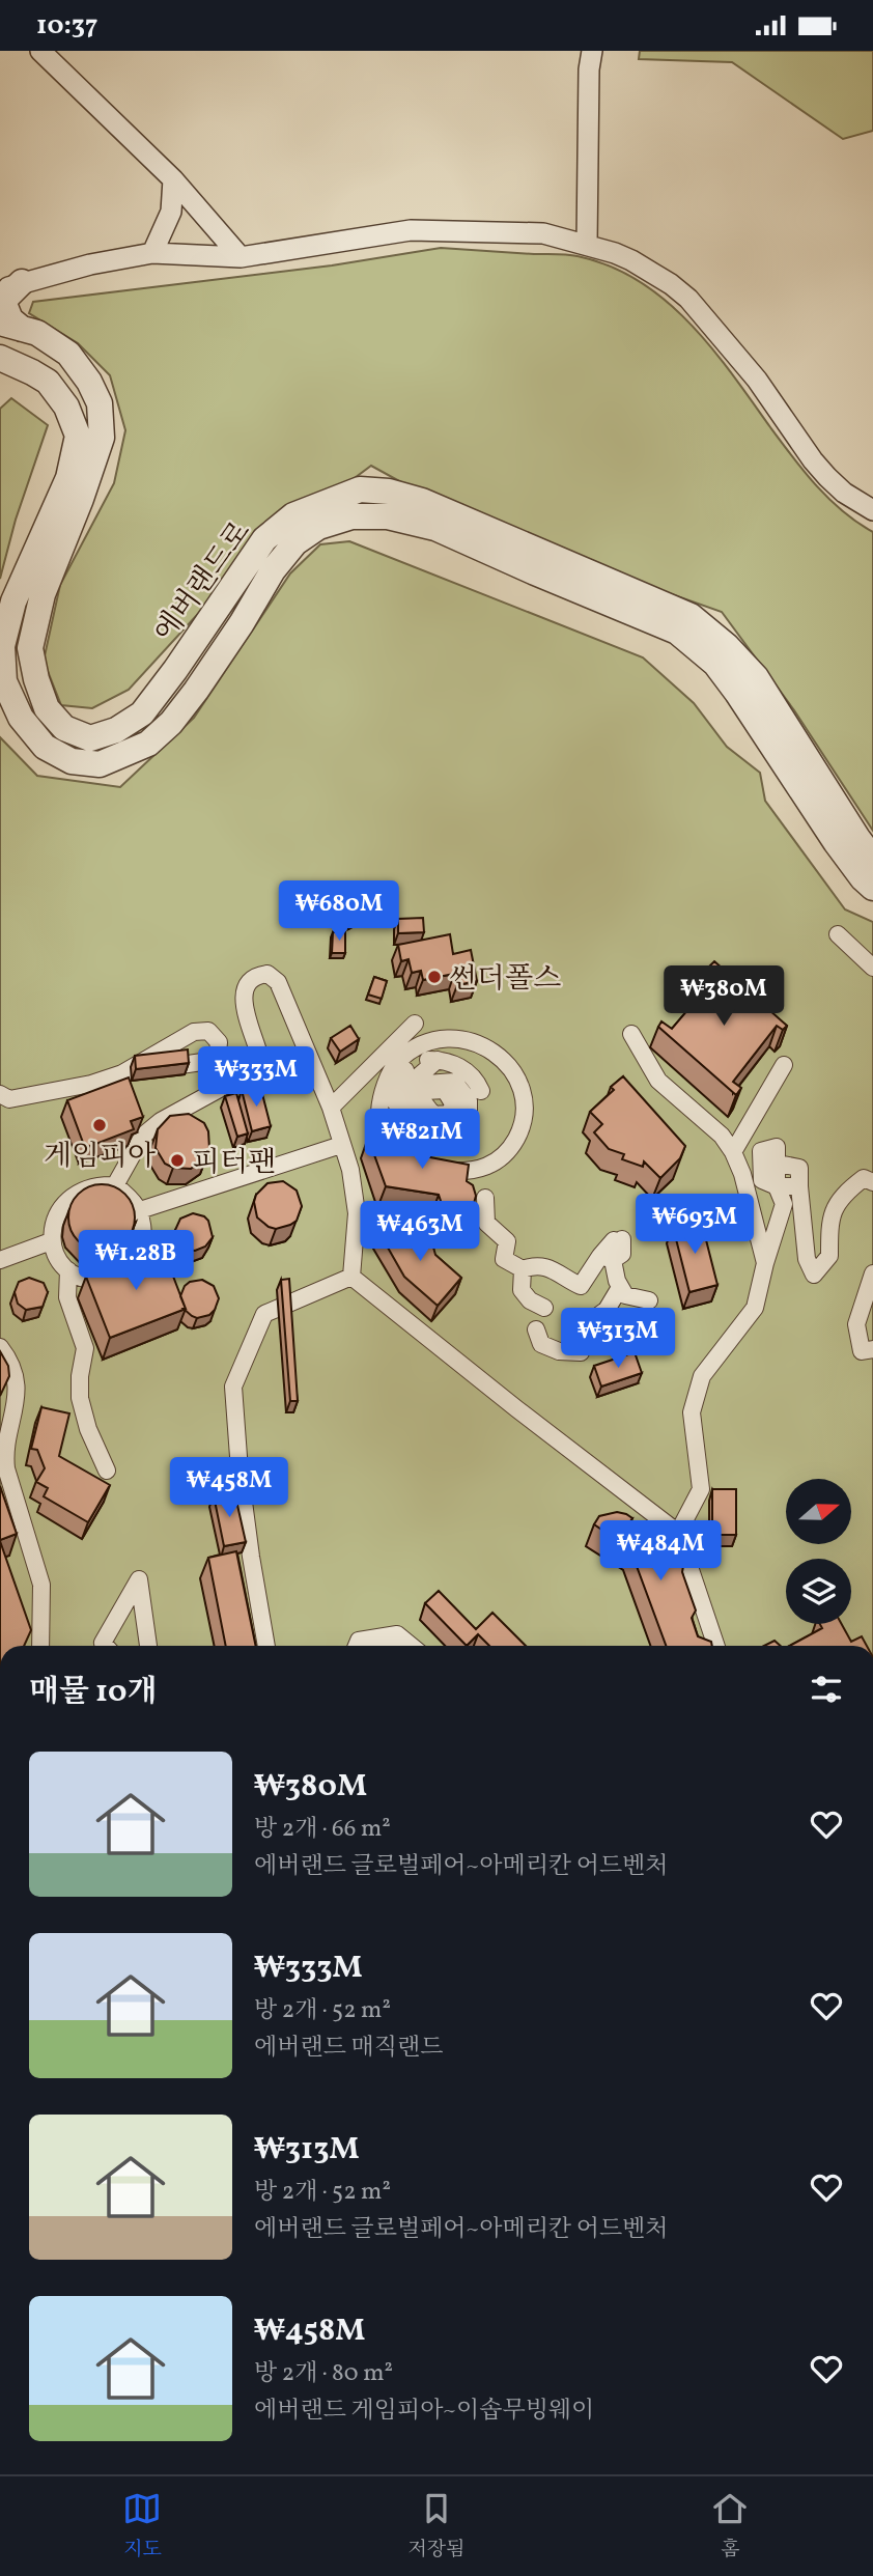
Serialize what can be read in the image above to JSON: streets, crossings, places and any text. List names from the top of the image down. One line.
{"streets":{"street":["에버랜드로"]},"places":["썬더폴스","게임피아","피터팬"],"north":"right","page":{"status":"10:37","price":["₩680M","₩380M","₩333M","₩821M","₩693M","₩463M","₩1.28B","₩313M","₩458M","₩484M"],"heading":"매물 10개","list":[{"name":"₩380M","note":"방 2개 · 66 m² · 에버랜드 글로벌페어~아메리칸 어드벤처"},{"name":"₩333M","note":"방 2개 · 52 m² · 에버랜드 매직랜드"},{"name":"₩313M","note":"방 2개 · 52 m² · 에버랜드 글로벌페어~아메리칸 어드벤처"},{"name":"₩458M","note":"방 2개 · 80 m² · 에버랜드 게임피아~이솝무빙웨이"}],"tabs":["지도","저장됨","홈"]}}
